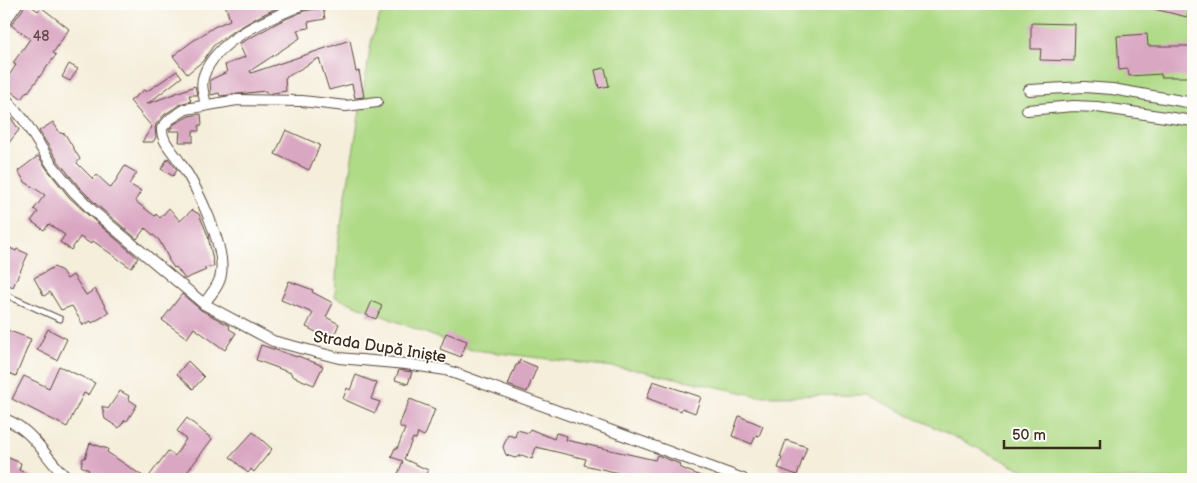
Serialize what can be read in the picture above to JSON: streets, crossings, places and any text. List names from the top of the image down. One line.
{"streets":{"street":["Strada După Iniște"]},"house_numbers":["48"],"scale_bar":"50 m"}
